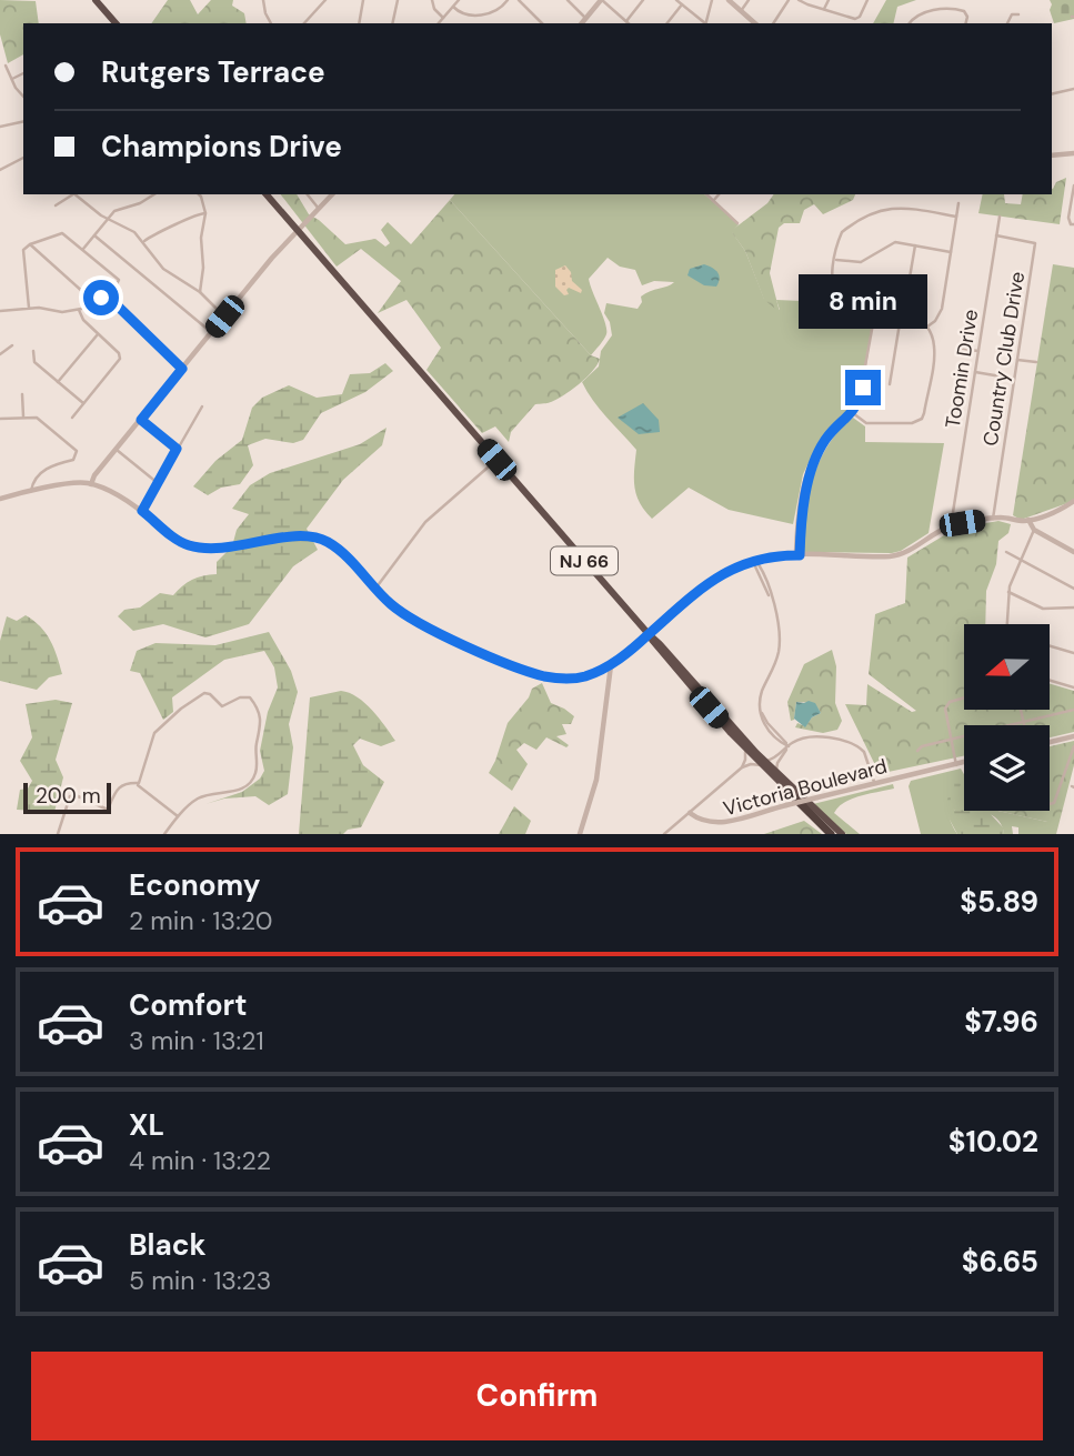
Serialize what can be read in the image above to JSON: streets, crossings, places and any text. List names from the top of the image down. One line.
{"streets":{"highway":["NJ 66"],"street":["Country Club Drive","Toomin Drive","Victoria Boulevard"]},"crossings":[["Country Club Drive","Toomin Drive"]],"scale_bar":"200 m","north":"left","page":{"banner":["Rutgers Terrace","Champions Drive"],"bubble":"8 min","scale":"200 m","list":[{"name":"Economy","note":"2 min · 13:20","value":"$5.89"},{"name":"Comfort","note":"3 min · 13:21","value":"$7.96"},{"name":"XL","note":"4 min · 13:22","value":"$10.02"},{"name":"Black","note":"5 min · 13:23","value":"$6.65"}],"buttons":"Confirm"}}
